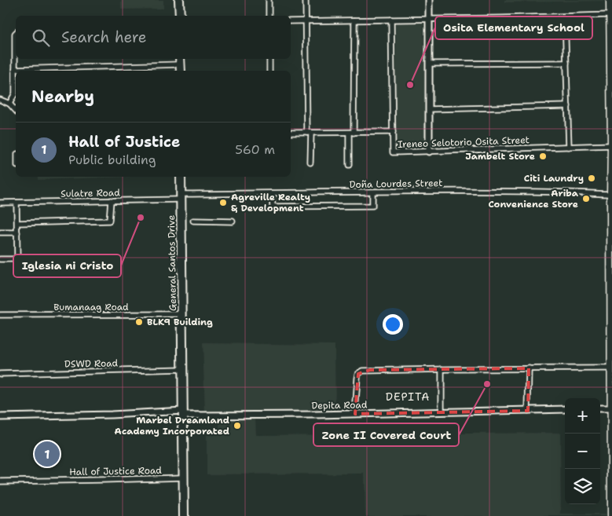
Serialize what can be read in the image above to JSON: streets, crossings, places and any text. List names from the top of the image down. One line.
{"streets":{"highway":["General Santos Drive"],"street":["Ireneo Selotorio Osita Street","Doña Lourdes Street","Sulatre Road","Bumanaag Road","DSWD Road","Depita Road","Hall of Justice Road"]},"crossings":[["Doña Lourdes Street","Sulatre Road"],["Doña Lourdes Street","General Santos Drive"],["Sulatre Road","General Santos Drive"],["General Santos Drive","Bumanaag Road"],["General Santos Drive","DSWD Road"],["General Santos Drive","Depita Road"],["General Santos Drive","Hall of Justice Road"]],"districts":["DEPITA"],"places":["Osita Elementary School","Jambelt Store","Citi Laundry","Ariba Convenience Store","Agreville Realty & Development","Iglesia ni Cristo","BLK9 Building","Zone II Covered Court","Marbel Dreamland Academy Incorporated"],"page":{"search":"Search here","heading":"Nearby","list":[{"mark":"1","name":"Hall of Justice","note":"Public building","value":"560 m"}],"map_buttons":["+","−"],"pins":"1"}}
